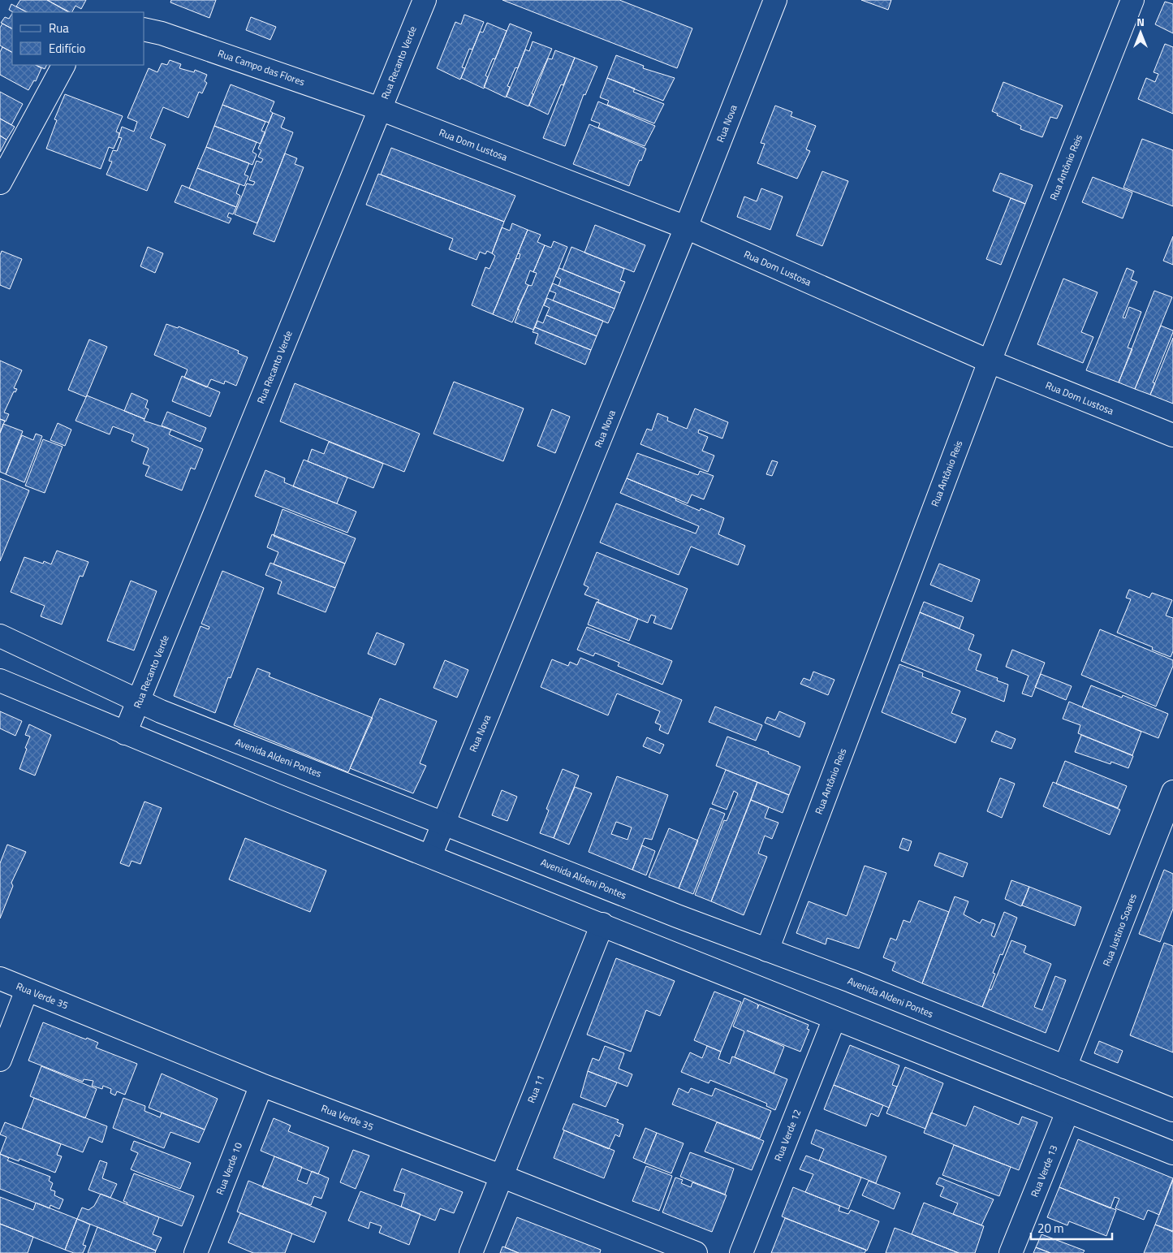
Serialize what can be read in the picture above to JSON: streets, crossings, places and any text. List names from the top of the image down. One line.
{"streets":{"street":["Rua Recanto Verde","Rua Campo das Flores","Rua Nova","Rua Dom Lustosa","Rua Antônio Reis","Avenida Aldeni Pontes","Rua Justino Soares","Rua Verde 35","Rua 11","Rua Verde 12","Rua Verde 10","Rua Verde 13"]},"crossings":[["Rua Recanto Verde","Rua Campo das Flores"],["Rua Recanto Verde","Rua Dom Lustosa"],["Rua Recanto Verde","Avenida Aldeni Pontes"],["Rua Campo das Flores","Rua Dom Lustosa"],["Rua Nova","Rua Dom Lustosa"],["Rua Nova","Avenida Aldeni Pontes"],["Rua Dom Lustosa","Rua Antônio Reis"],["Rua Antônio Reis","Avenida Aldeni Pontes"],["Avenida Aldeni Pontes","Rua Justino Soares"],["Rua Verde 35","Rua 11"],["Rua Verde 35","Rua Verde 10"]],"legend":["Rua","Edifício"],"scale_bar":"20 m","north":"top"}
